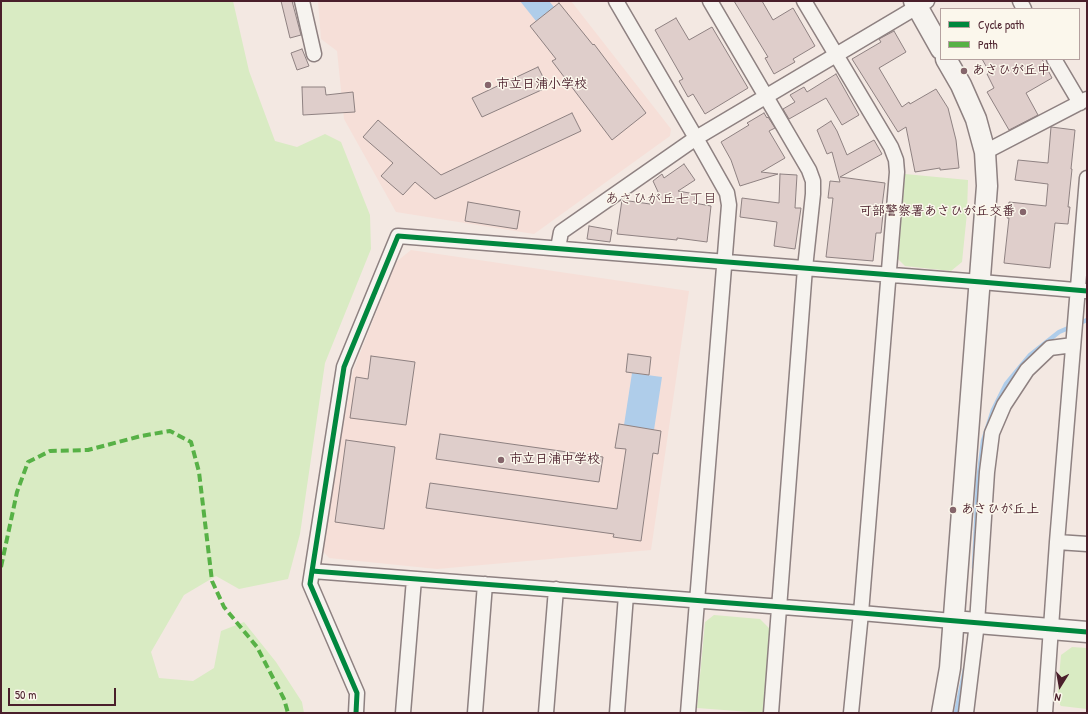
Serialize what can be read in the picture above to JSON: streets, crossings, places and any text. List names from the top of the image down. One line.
{"districts":["あさひが丘七丁目"],"places":["あさひが丘中","市立日浦小学校","可部警察署あさひが丘交番","市立日浦中学校","あさひが丘上"],"legend":["Cycle path","Path"],"scale_bar":"50 m","north":"bottom"}
